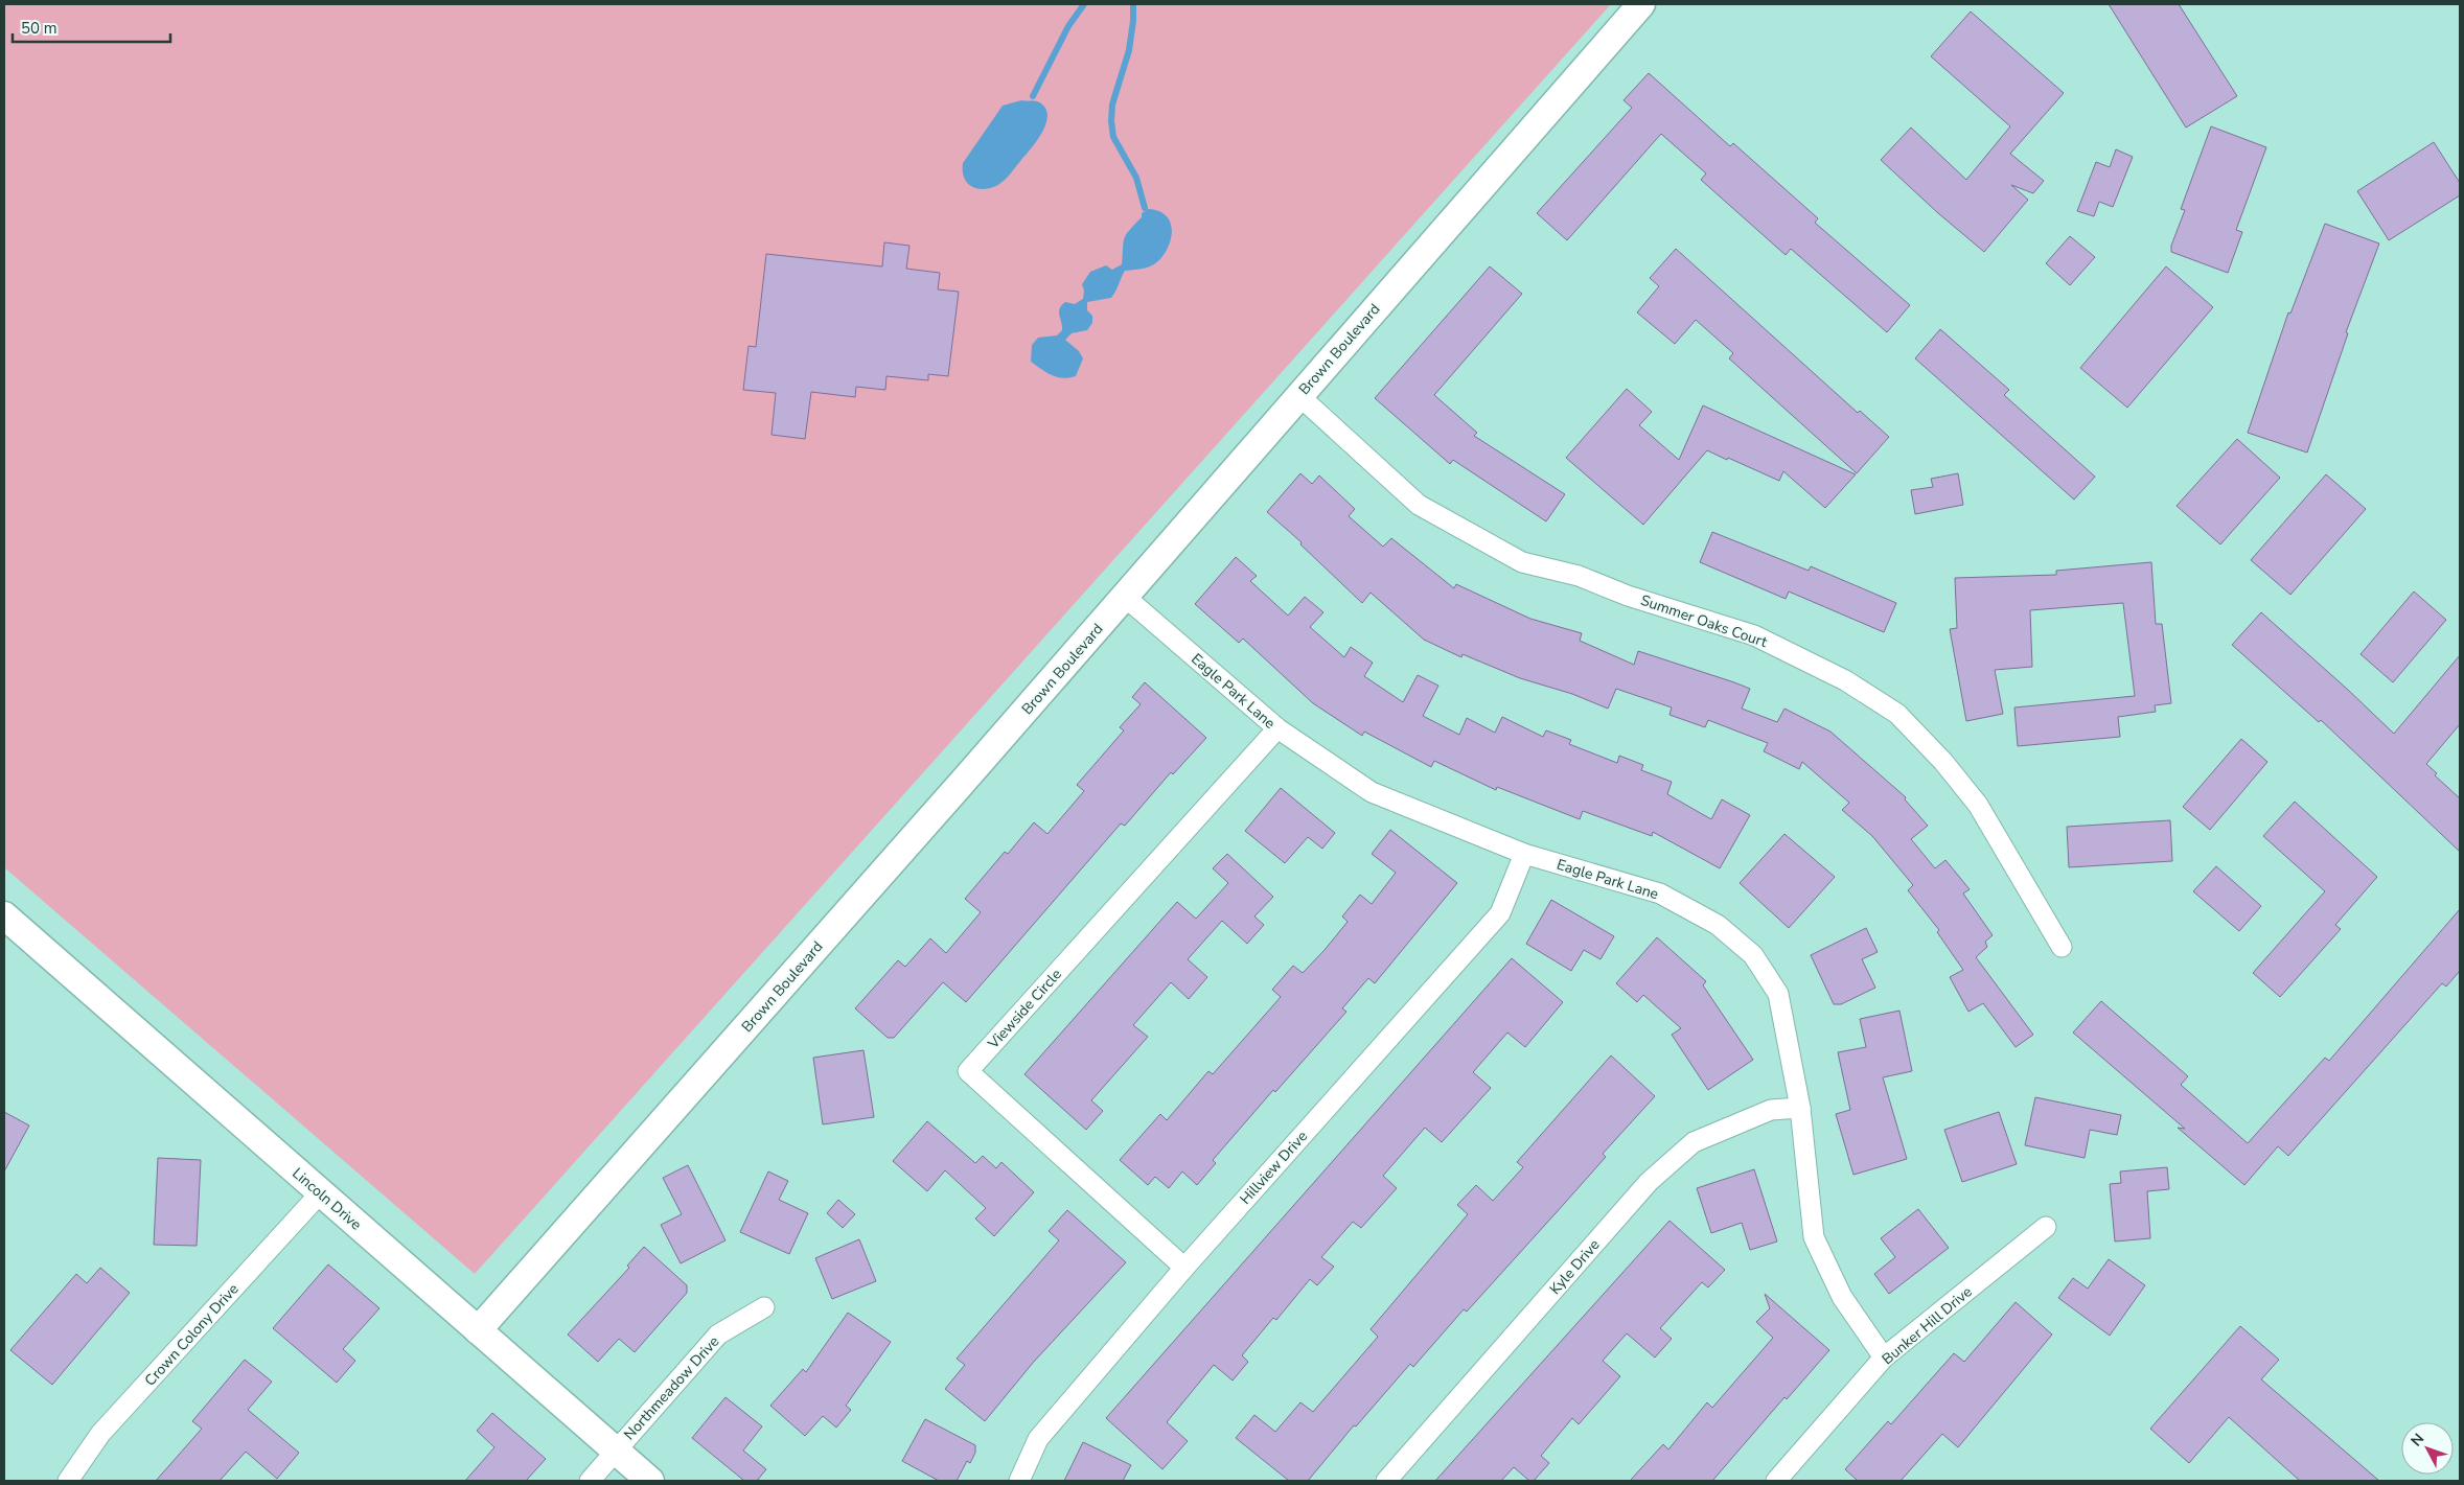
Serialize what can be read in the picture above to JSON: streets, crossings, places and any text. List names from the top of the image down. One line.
{"streets":{"street":["Brown Boulevard","Summer Oaks Court","Eagle Park Lane","Viewside Circle","Hillview Drive","Lincoln Drive","Kyle Drive","Bunker Hill Drive","Crown Colony Drive","Northmeadow Drive"]},"crossings":[["Brown Boulevard","Summer Oaks Court"],["Brown Boulevard","Eagle Park Lane"],["Brown Boulevard","Lincoln Drive"],["Eagle Park Lane","Viewside Circle"],["Eagle Park Lane","Hillview Drive"],["Eagle Park Lane","Kyle Drive"],["Eagle Park Lane","Bunker Hill Drive"],["Viewside Circle","Hillview Drive"],["Lincoln Drive","Crown Colony Drive"],["Lincoln Drive","Northmeadow Drive"]],"scale_bar":"50 m","north":"top left"}
